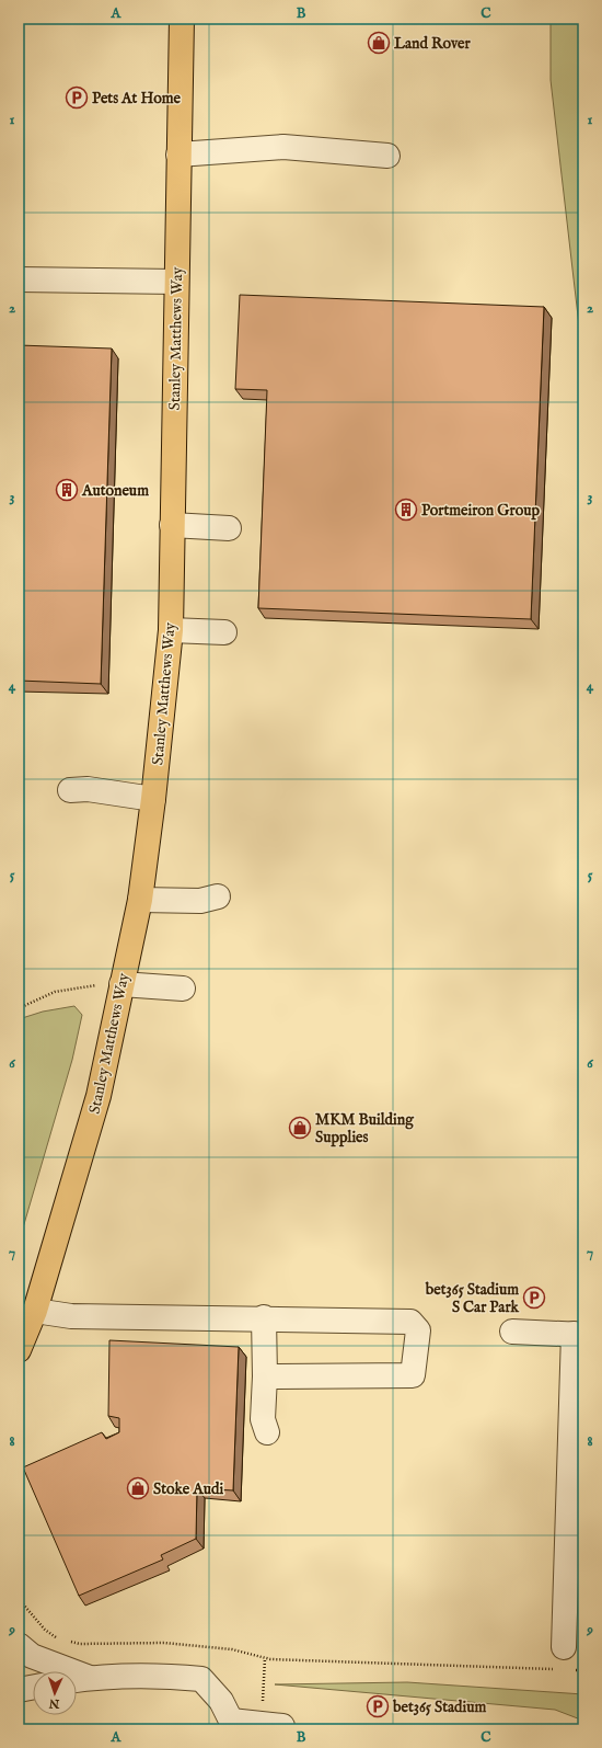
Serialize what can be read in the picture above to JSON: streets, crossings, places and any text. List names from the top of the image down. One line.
{"streets":{"main road":["Stanley Matthews Way"]},"places":{"shop":["Land Rover","MKM Building Supplies","Stoke Audi"],"parking":["Pets At Home","bet365 Stadium S Car Park","bet365 Stadium"],"building":["Autoneum","Portmeiron Group"]},"north":"bottom","grid":{"columns":["A","B","C"],"rows":["1","2","3","4","5","6","7","8","9"]}}
